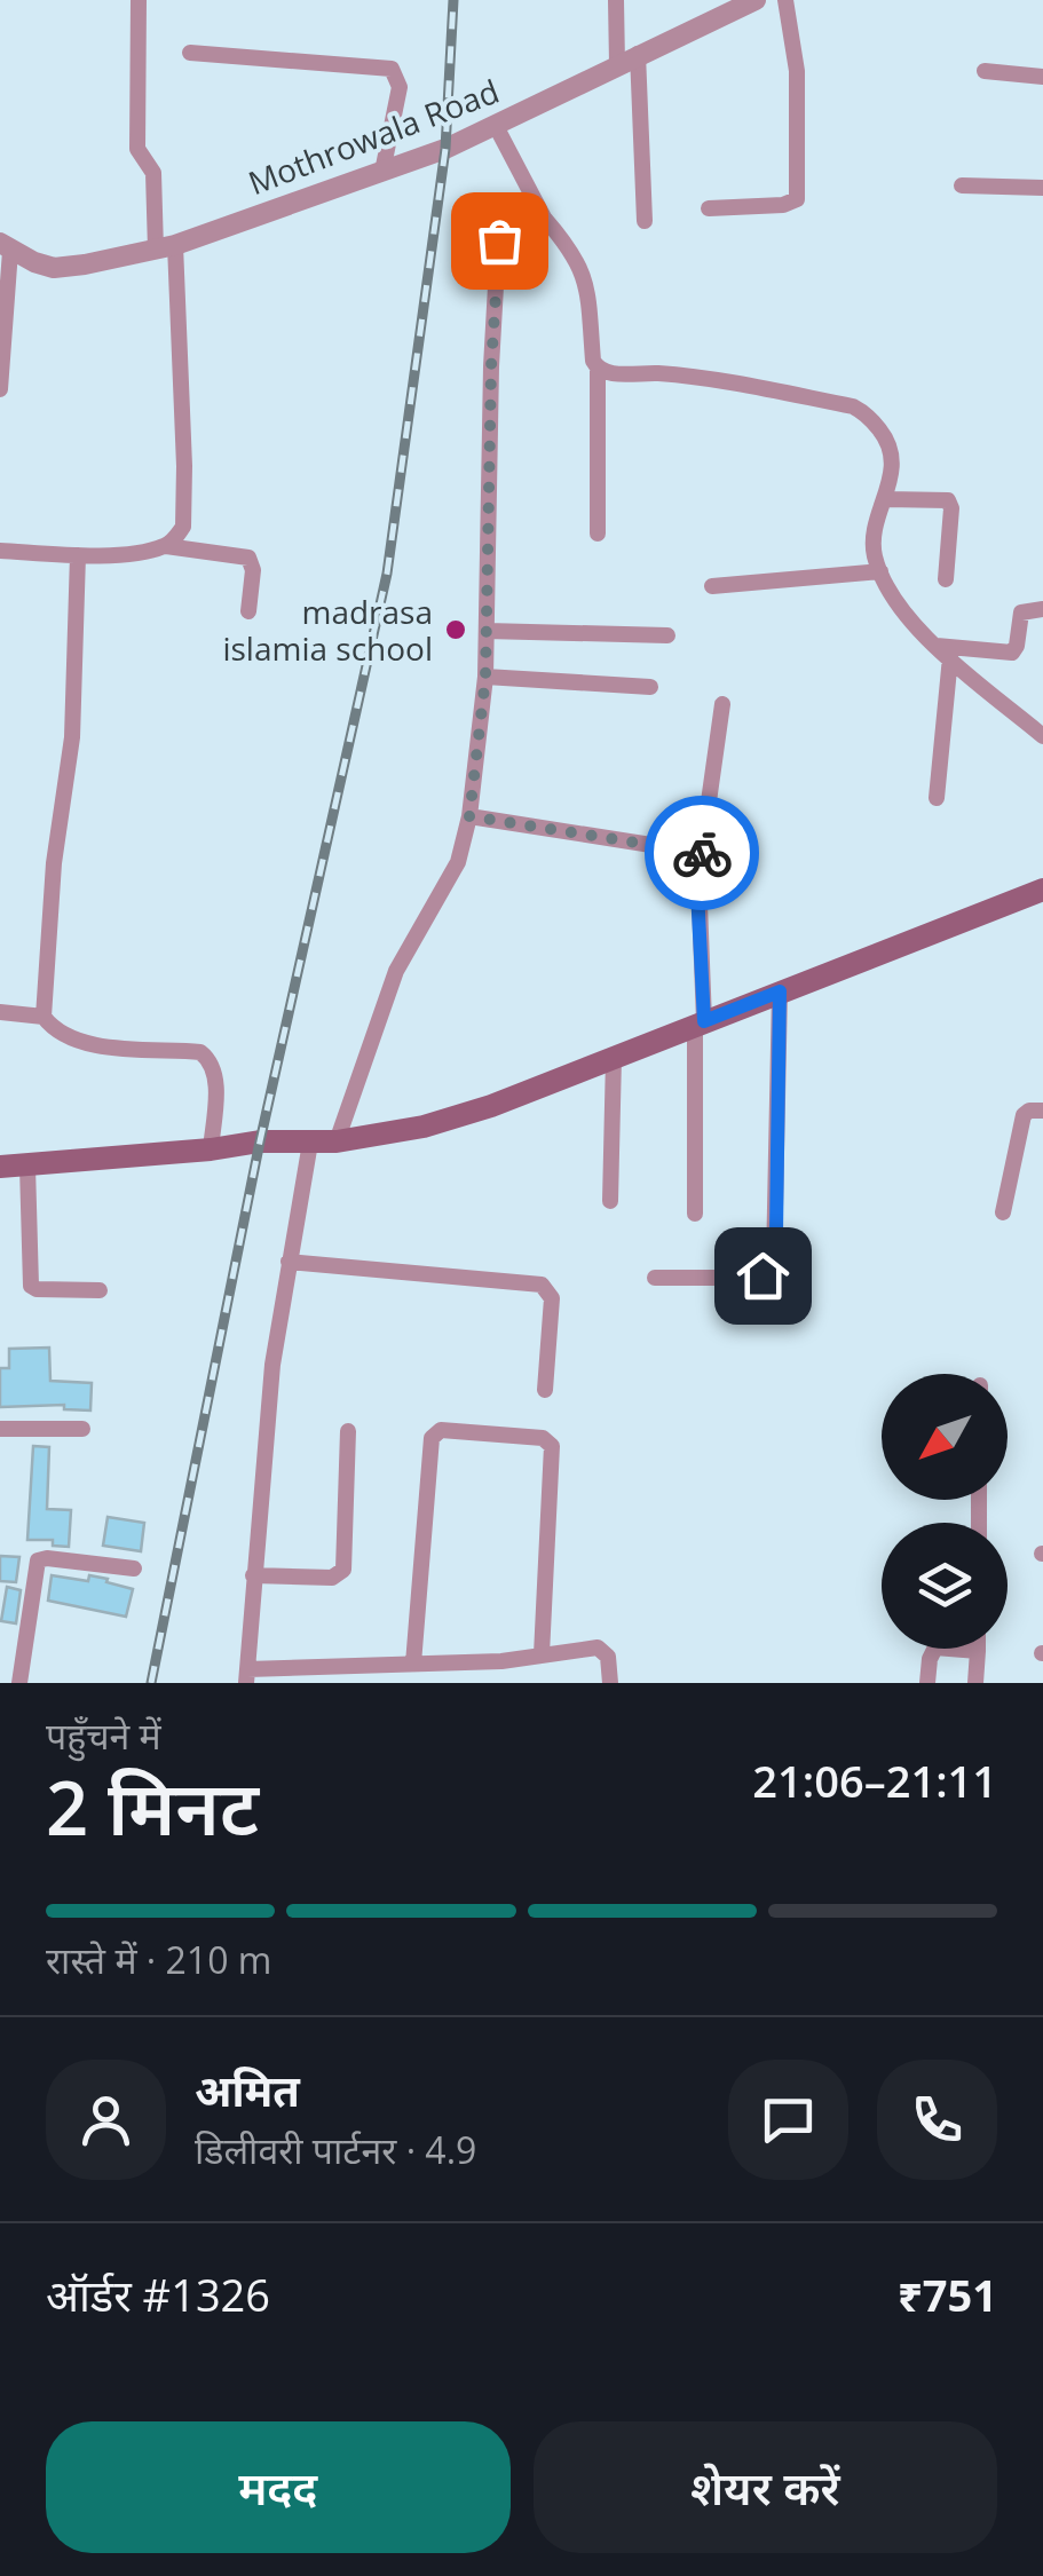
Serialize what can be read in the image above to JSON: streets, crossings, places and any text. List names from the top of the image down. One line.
{"streets":{"street":["Mothrowala Road"]},"places":["madrasa islamia school"],"north":"bottom left","page":{"heading":["2 मिनट","पहुँचने में","21:06–21:11"],"panel":["अमित","डिलीवरी पार्टनर · 4.9","ऑर्डर #1326","₹751"],"bar":"रास्ते में · 210 m","buttons":["मदद","शेयर करें"]}}
